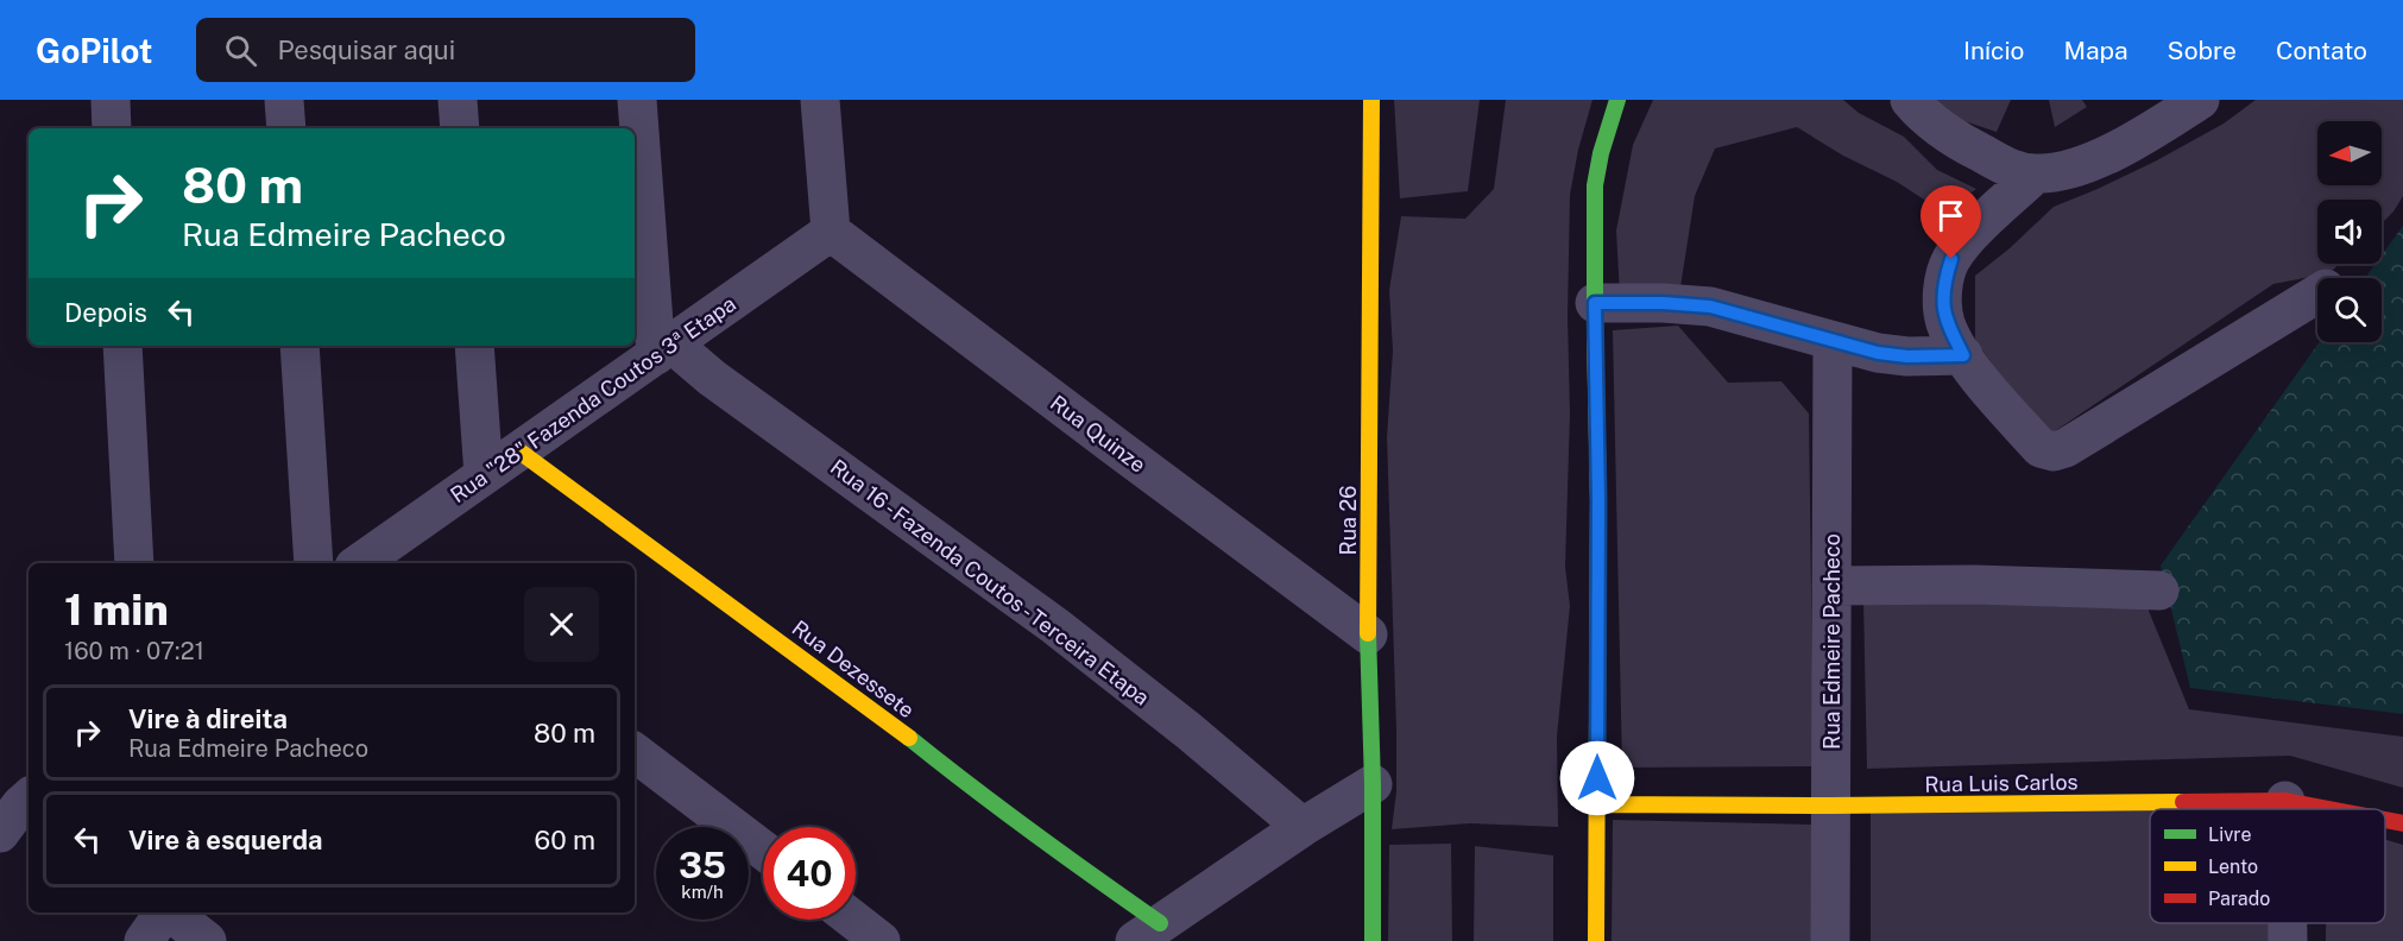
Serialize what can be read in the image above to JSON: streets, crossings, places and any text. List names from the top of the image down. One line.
{"streets":{"street":["Rua \"28\" Fazenda Coutos 3ª Etapa","Rua Quinze","Rua 26","Rua 16 - Fazenda Coutos - Terceira Etapa","Rua Edmeire Pacheco","Rua Dezessete","Rua Luis Carlos"]},"crossings":[["Rua \"28\" Fazenda Coutos 3ª Etapa","Rua Quinze"],["Rua \"28\" Fazenda Coutos 3ª Etapa","Rua 16 - Fazenda Coutos - Terceira Etapa"],["Rua \"28\" Fazenda Coutos 3ª Etapa","Rua Dezessete"],["Rua Quinze","Rua 26"],["Rua Edmeire Pacheco","Rua Luis Carlos"]],"legend":["Livre","Lento","Parado"],"north":"left","page":{"header":"GoPilot","search":"Pesquisar aqui","nav":["Início","Mapa","Sobre","Contato"],"turn":["80 m","Rua Edmeire Pacheco"],"then":"Depois","heading":["1 min","160 m · 07:21"],"list":[{"name":"Vire à direita","note":"Rua Edmeire Pacheco","value":"80 m"},{"name":"Vire à esquerda","value":"60 m"}],"speed":"35 km/h","limit":"40"}}
